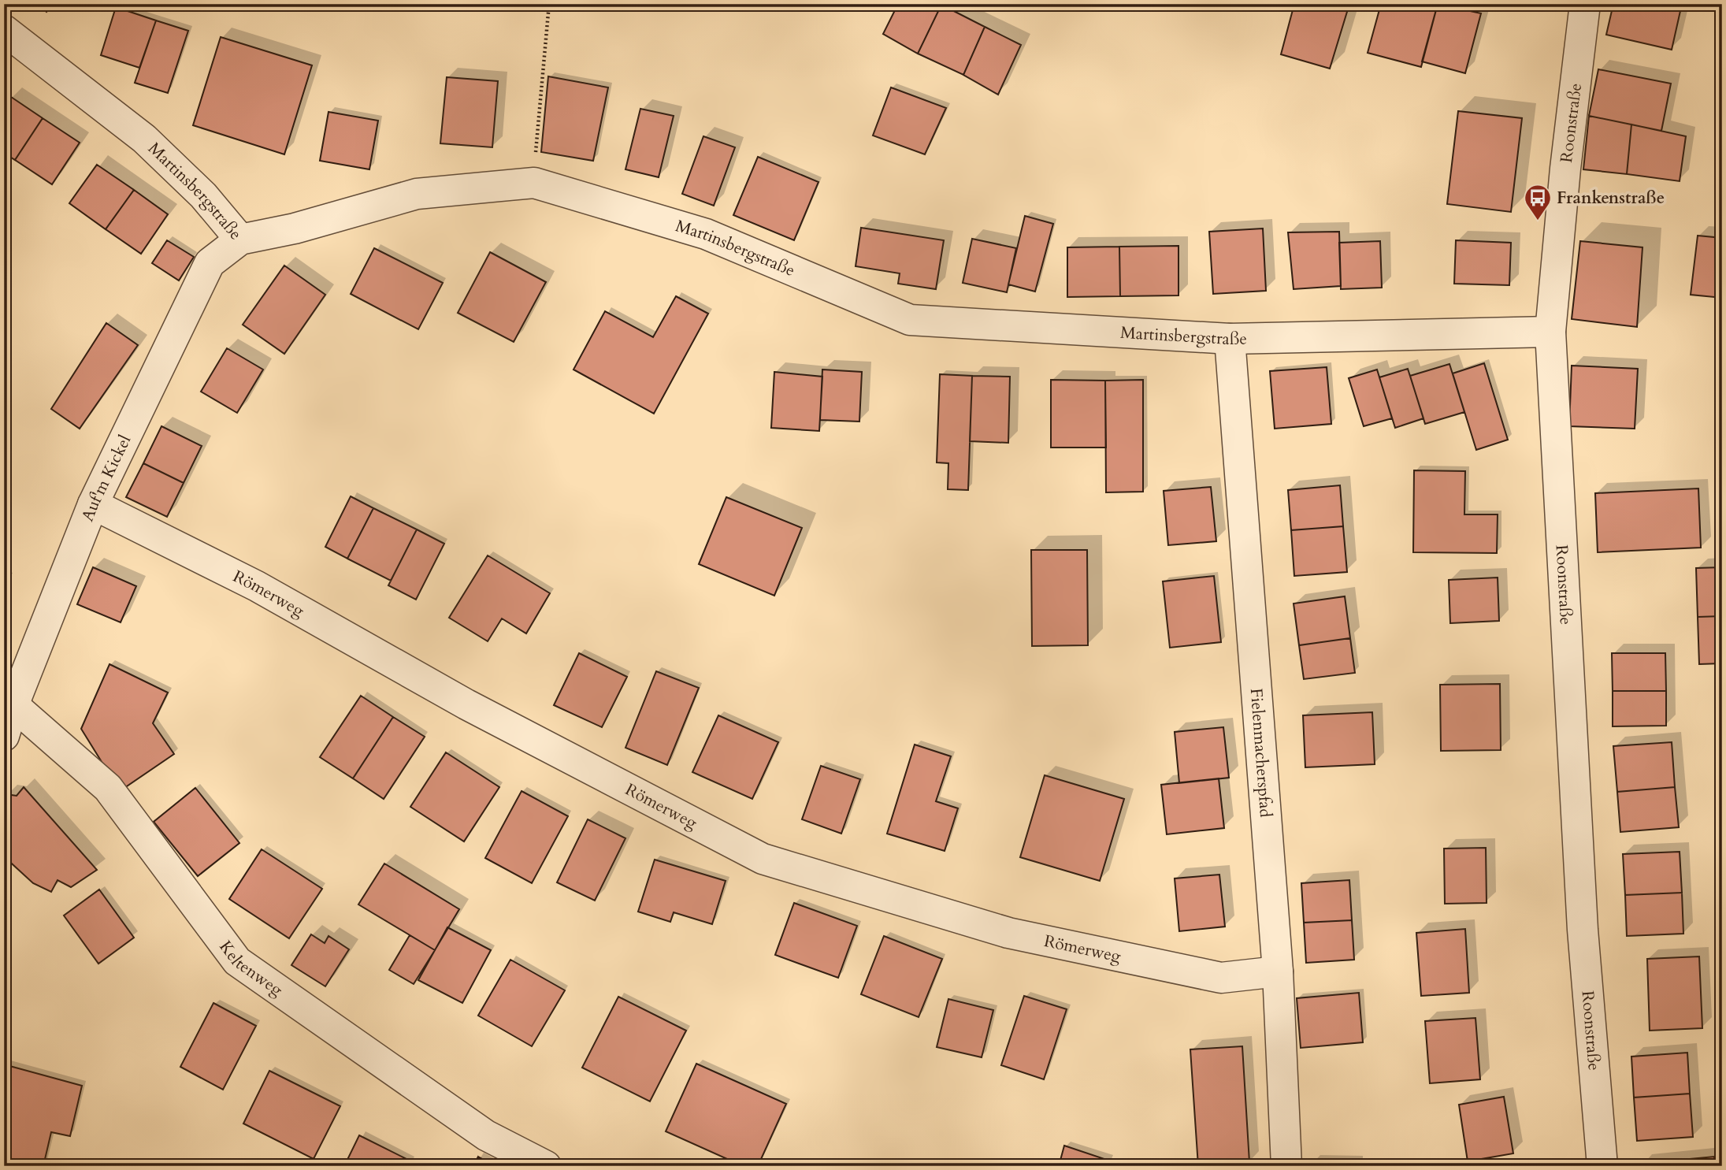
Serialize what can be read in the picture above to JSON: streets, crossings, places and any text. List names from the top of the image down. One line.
{"streets":{"street":["Roonstraße","Martinsbergstraße","Auf'm Kickel","Römerweg","Fielenmacherspfad","Keltenweg"]},"crossings":[["Roonstraße","Martinsbergstraße"],["Martinsbergstraße","Auf'm Kickel"],["Martinsbergstraße","Fielenmacherspfad"],["Auf'm Kickel","Römerweg"],["Auf'm Kickel","Keltenweg"],["Römerweg","Fielenmacherspfad"]],"places":{"bus stop":["Frankenstraße"]}}
